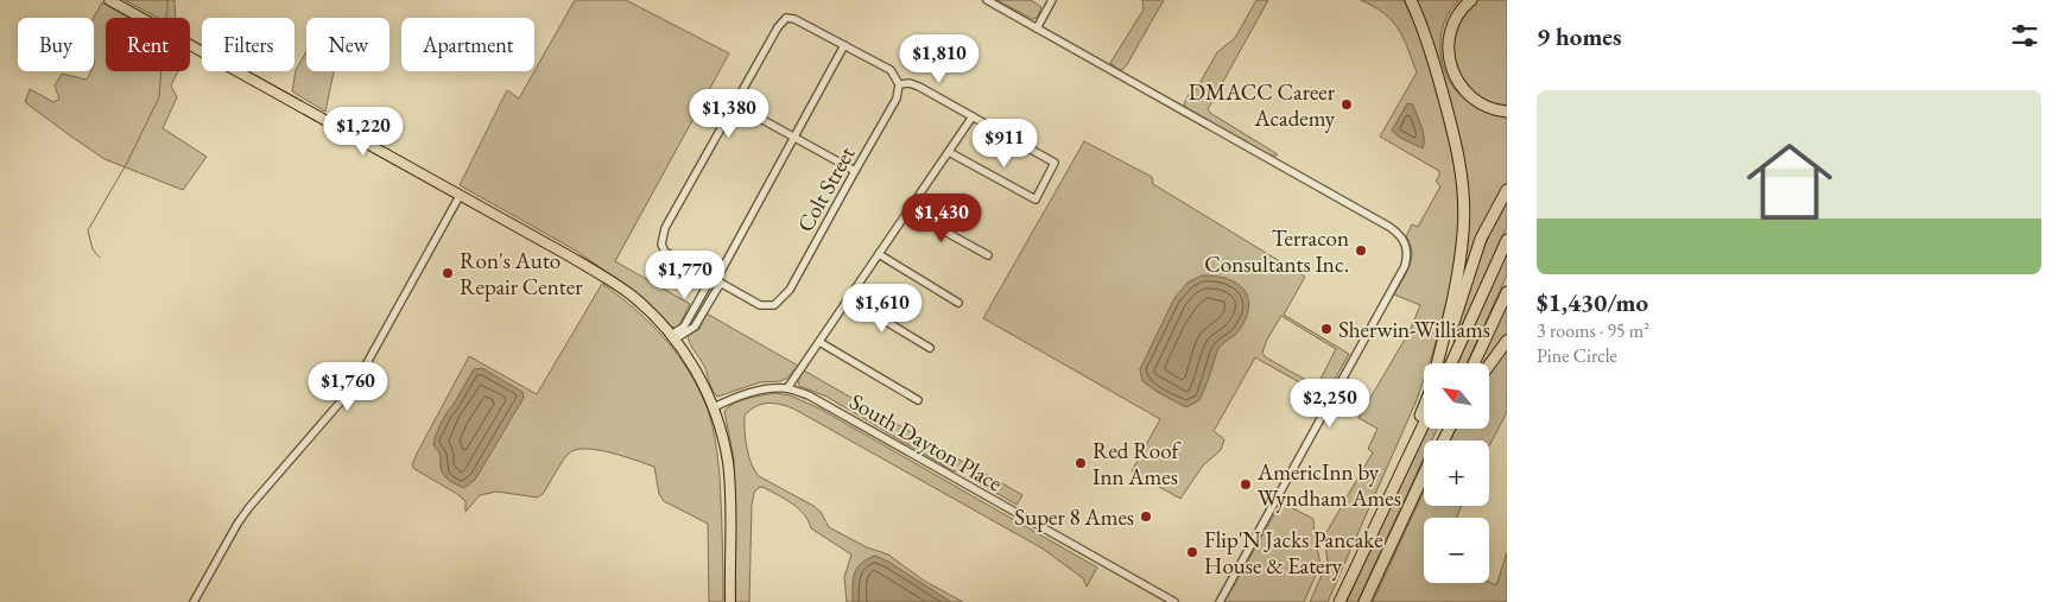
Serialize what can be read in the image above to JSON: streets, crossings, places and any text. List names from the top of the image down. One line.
{"streets":{"street":["Colt Street","South Dayton Place"]},"places":["DMACC Career Academy","Terracon Consultants Inc.","Ron's Auto Repair Center","Sherwin-Williams","Red Roof Inn Ames","AmericInn by Wyndham Ames","Super 8 Ames","Flip'N Jacks Pancake House & Eatery"],"north":"top left","page":{"heading":"9 homes","chip":["Buy","Rent","Filters","New","Apartment"],"price":["$1,810","$1,380","$1,220","$911","$1,430","$1,770","$1,610","$1,760","$2,250"],"list":[{"name":"$1,430/mo","note":"3 rooms · 95 m² · Pine Circle"}],"map_buttons":["+","−"]}}
